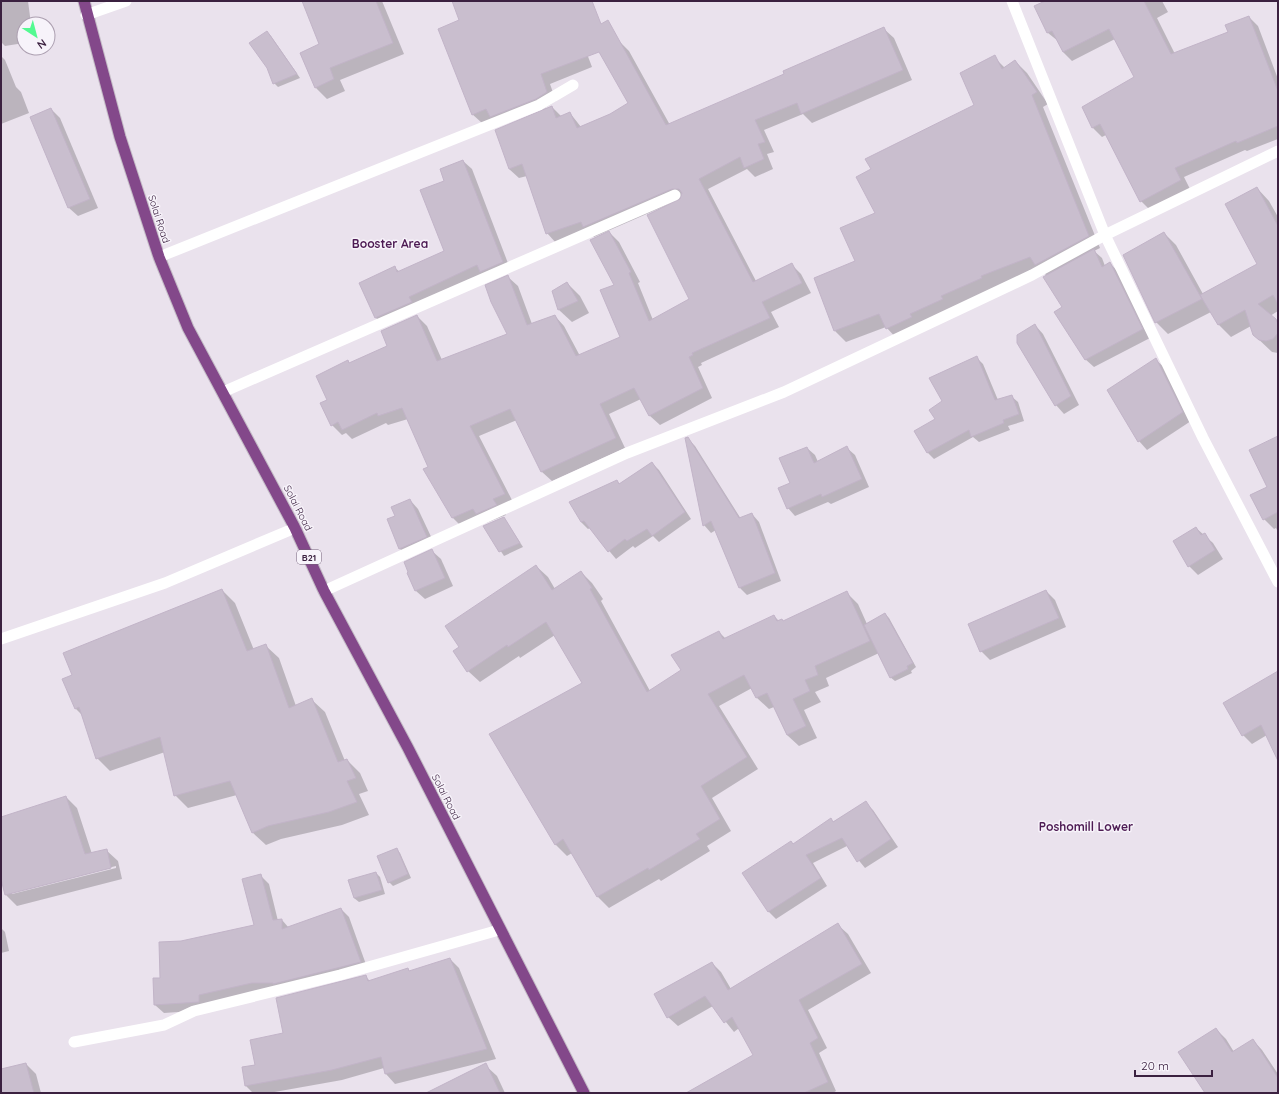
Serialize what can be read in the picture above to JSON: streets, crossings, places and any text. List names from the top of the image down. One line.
{"streets":{"highway":["Solai Road","B21"]},"districts":["Booster Area","Poshomill Lower"],"scale_bar":"20 m","north":"bottom right"}
